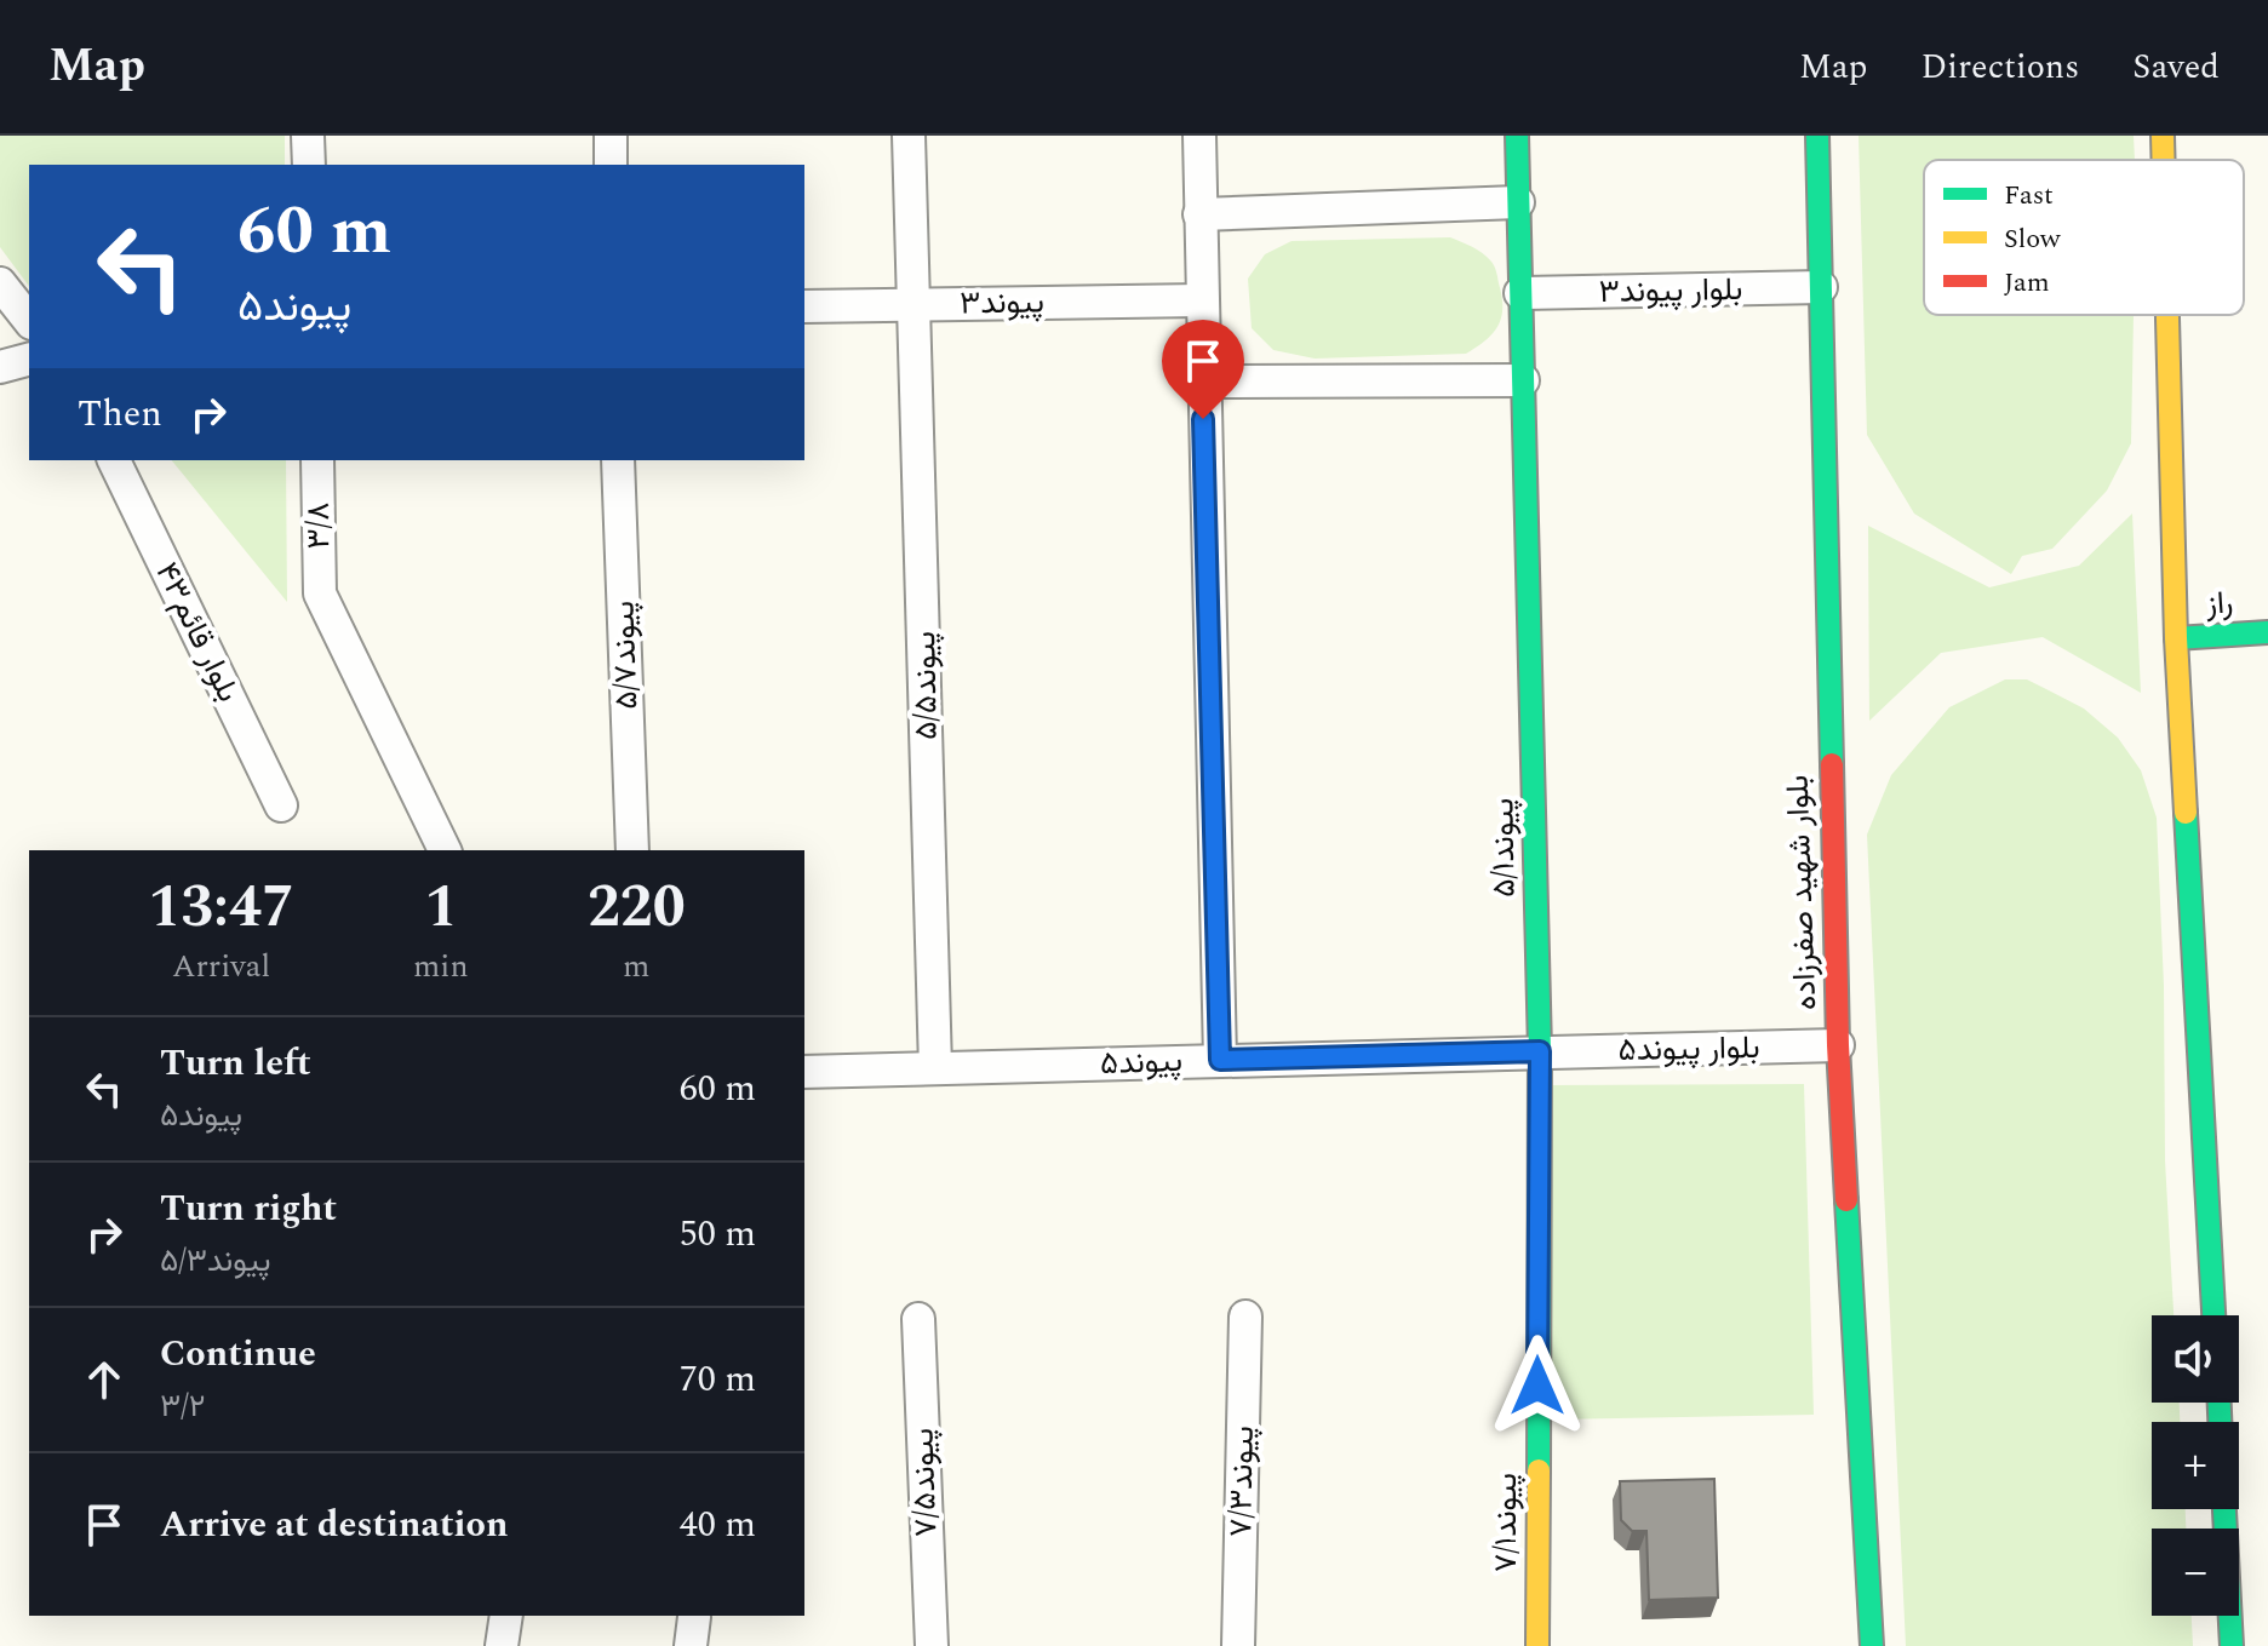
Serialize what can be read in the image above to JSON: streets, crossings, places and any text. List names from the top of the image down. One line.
{"streets":{"street":["بلوار پیوند۳","پیوند۳","۳/۸","راز","بلوار قائم۴۳","پیوند۵/۷","پیوند۵/۵","پیوند۵/۱","بلوار شهید صفرزاده","بلوار پیوند۵","پیوند۵","پیوند۷/۳","پیوند۷/۵","پیوند۷/۱"]},"crossings":[["بلوار پیوند۳","پیوند۵/۱"],["بلوار پیوند۳","بلوار شهید صفرزاده"],["پیوند۳","پیوند۵/۵"],["پیوند۵/۵","پیوند۵"],["پیوند۵/۱","بلوار پیوند۵"],["پیوند۵/۱","پیوند۵"],["پیوند۵/۱","پیوند۷/۱"],["بلوار شهید صفرزاده","بلوار پیوند۵"],["بلوار پیوند۵","پیوند۵"],["بلوار پیوند۵","پیوند۷/۱"],["پیوند۵","پیوند۷/۱"]],"legend":["Fast","Slow","Jam"],"page":{"header":"Map","nav":["Map","Directions","Saved"],"turn":["60 m","پیوند۵"],"then":"Then","eta":["13:47","Arrival","1","min","220","m"],"list":[{"name":"Turn left","note":"پیوند۵","value":"60 m"},{"name":"Turn right","note":"پیوند۵/۳","value":"50 m"},{"name":"Continue","note":"۳/۲","value":"70 m"},{"name":"Arrive at destination","value":"40 m"}],"map_buttons":["+","−"]}}
